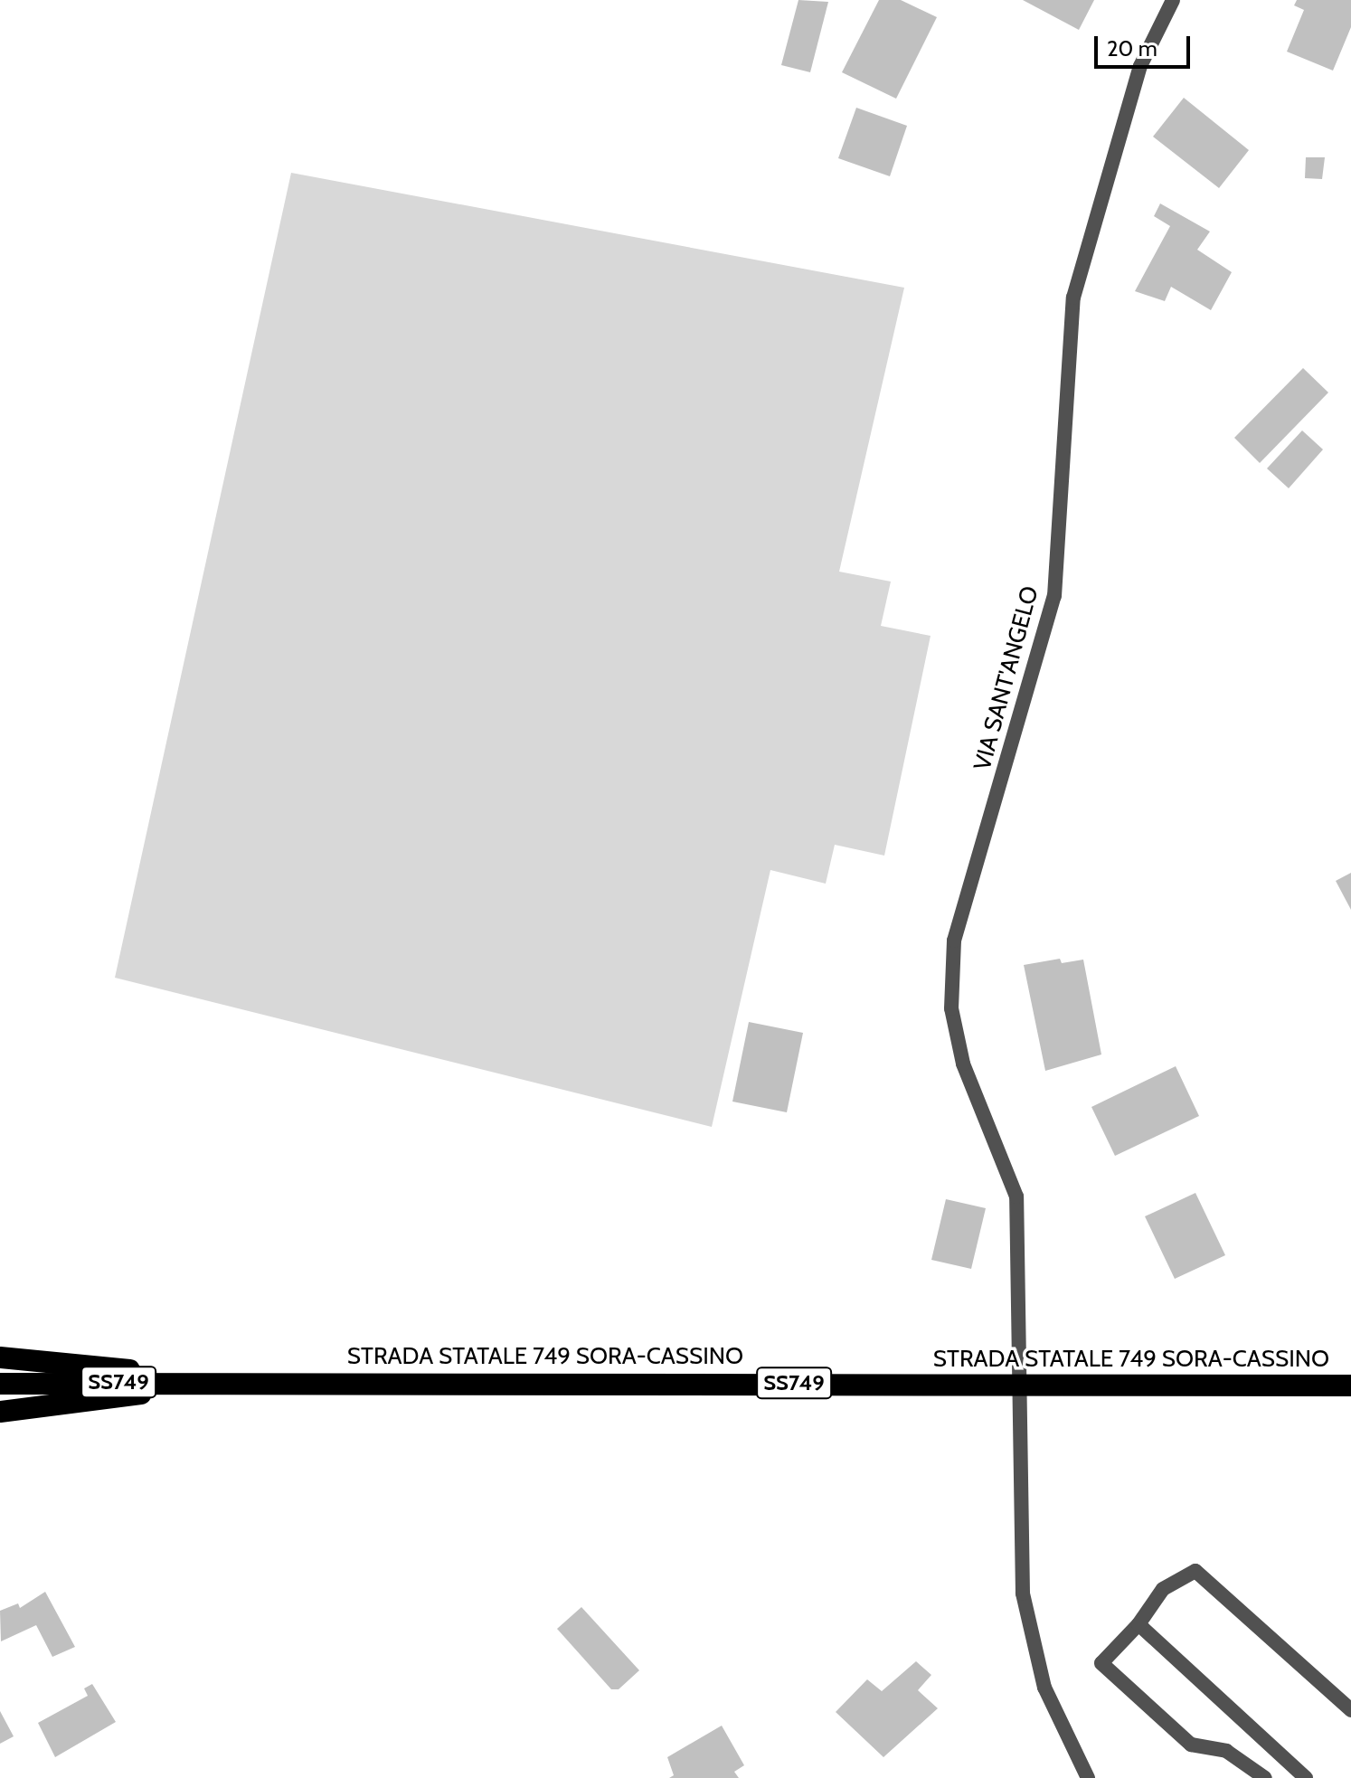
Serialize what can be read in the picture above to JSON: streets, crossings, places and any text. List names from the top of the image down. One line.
{"streets":{"highway":["STRADA STATALE 749 SORA-CASSINO","SS749"],"street":["VIA SANT'ANGELO"]},"scale_bar":"20 m"}
